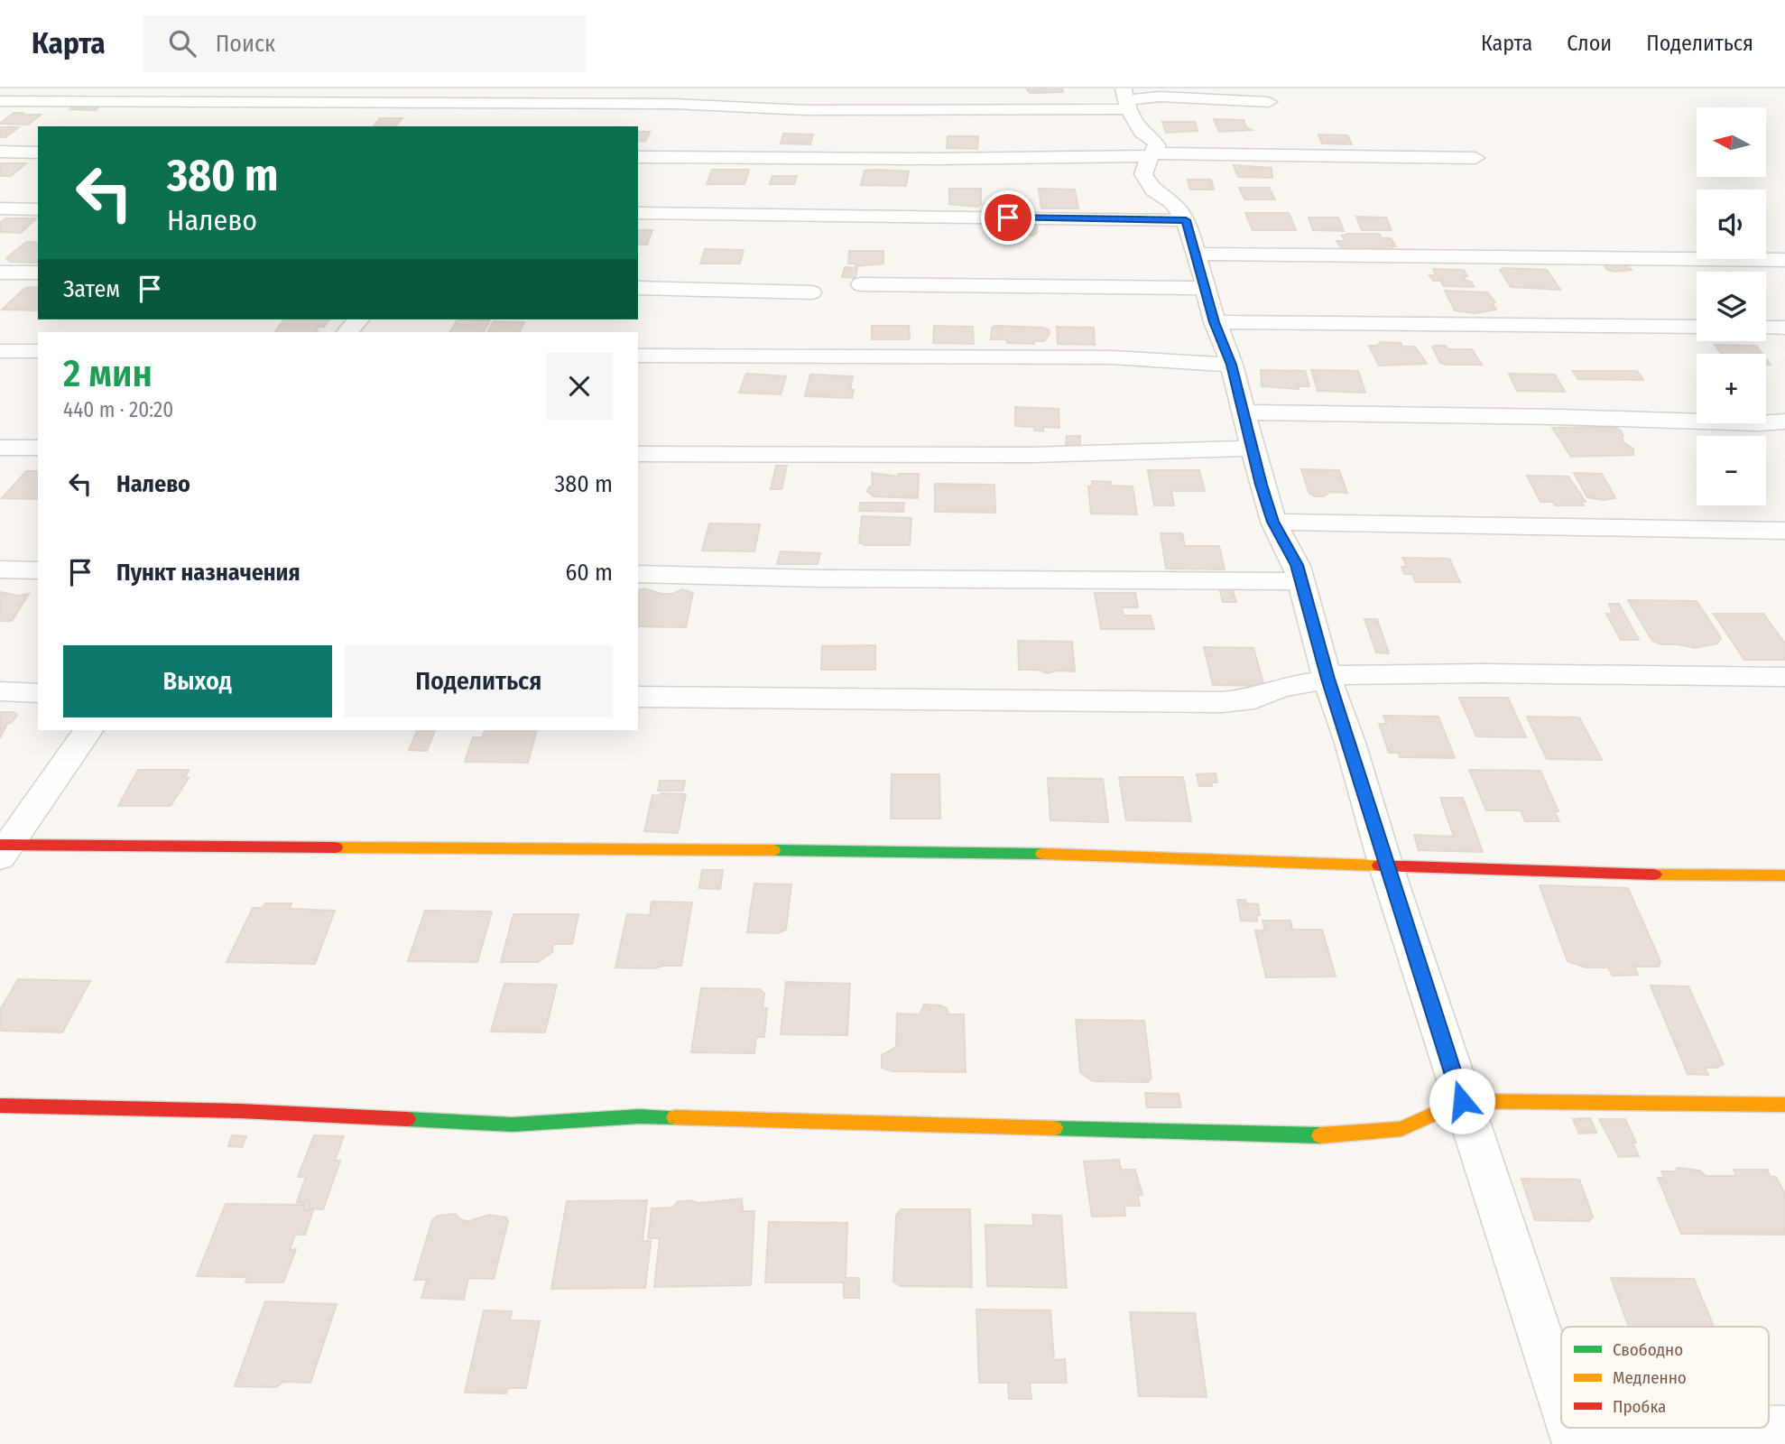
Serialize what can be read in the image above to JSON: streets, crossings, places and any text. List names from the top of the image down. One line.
{"legend":["Свободно","Медленно","Пробка"],"north":"left","page":{"header":"Карта","search":"Поиск","nav":["Карта","Слои","Поделиться"],"map_buttons":["+","−"],"turn":["380 m","Налево"],"then":"Затем","heading":["2 мин","440 m · 20:20"],"list":[{"name":"Налево","value":"380 m"},{"name":"Пункт назначения","value":"60 m"}],"buttons":["Выход","Поделиться"]}}
